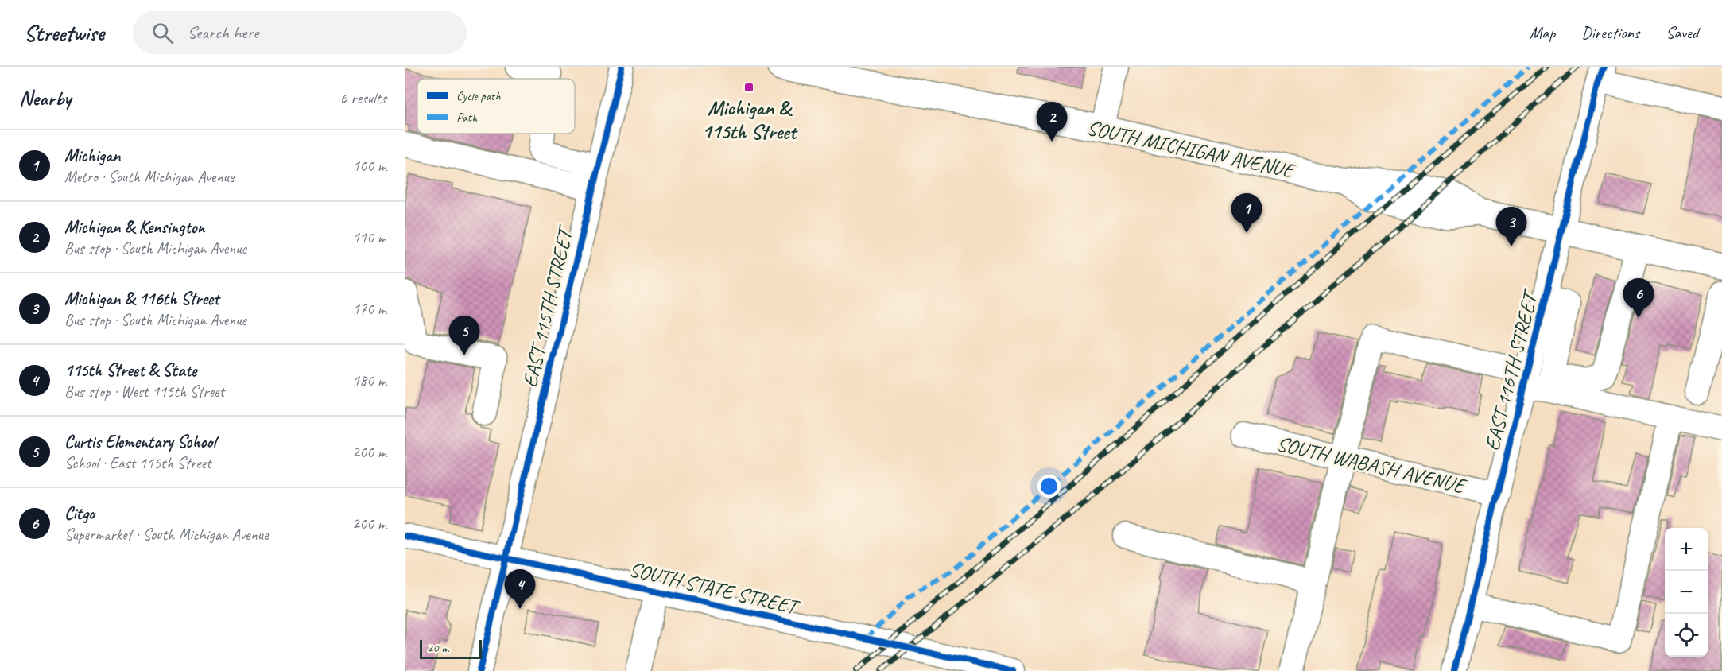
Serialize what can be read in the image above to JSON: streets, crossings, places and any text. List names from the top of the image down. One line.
{"streets":{"main road":["SOUTH MICHIGAN AVENUE"],"street":["EAST 115TH STREET","EAST 116TH STREET","SOUTH WABASH AVENUE","SOUTH STATE STREET"]},"crossings":[["SOUTH MICHIGAN AVENUE","EAST 116TH STREET"],["EAST 115TH STREET","SOUTH STATE STREET"],["EAST 116TH STREET","SOUTH WABASH AVENUE"]],"places":{"transit":["Michigan & 115th Street"]},"legend":["Cycle path","Path"],"scale_bar":"20 m","page":{"header":"Streetwise","search":"Search here","nav":["Map","Directions","Saved"],"heading":["Nearby","6 results"],"pins":["2","1","3","6","5","4"],"list":[{"mark":"1","name":"Michigan","note":"Metro · South Michigan Avenue","value":"100 m"},{"mark":"2","name":"Michigan & Kensington","note":"Bus stop · South Michigan Avenue","value":"110 m"},{"mark":"3","name":"Michigan & 116th Street","note":"Bus stop · South Michigan Avenue","value":"170 m"},{"mark":"4","name":"115th Street & State","note":"Bus stop · West 115th Street","value":"180 m"},{"mark":"5","name":"Curtis Elementary School","note":"School · East 115th Street","value":"200 m"},{"mark":"6","name":"Citgo","note":"Supermarket · South Michigan Avenue","value":"200 m"}],"map_buttons":["+","−"],"scale":"20 m"}}
